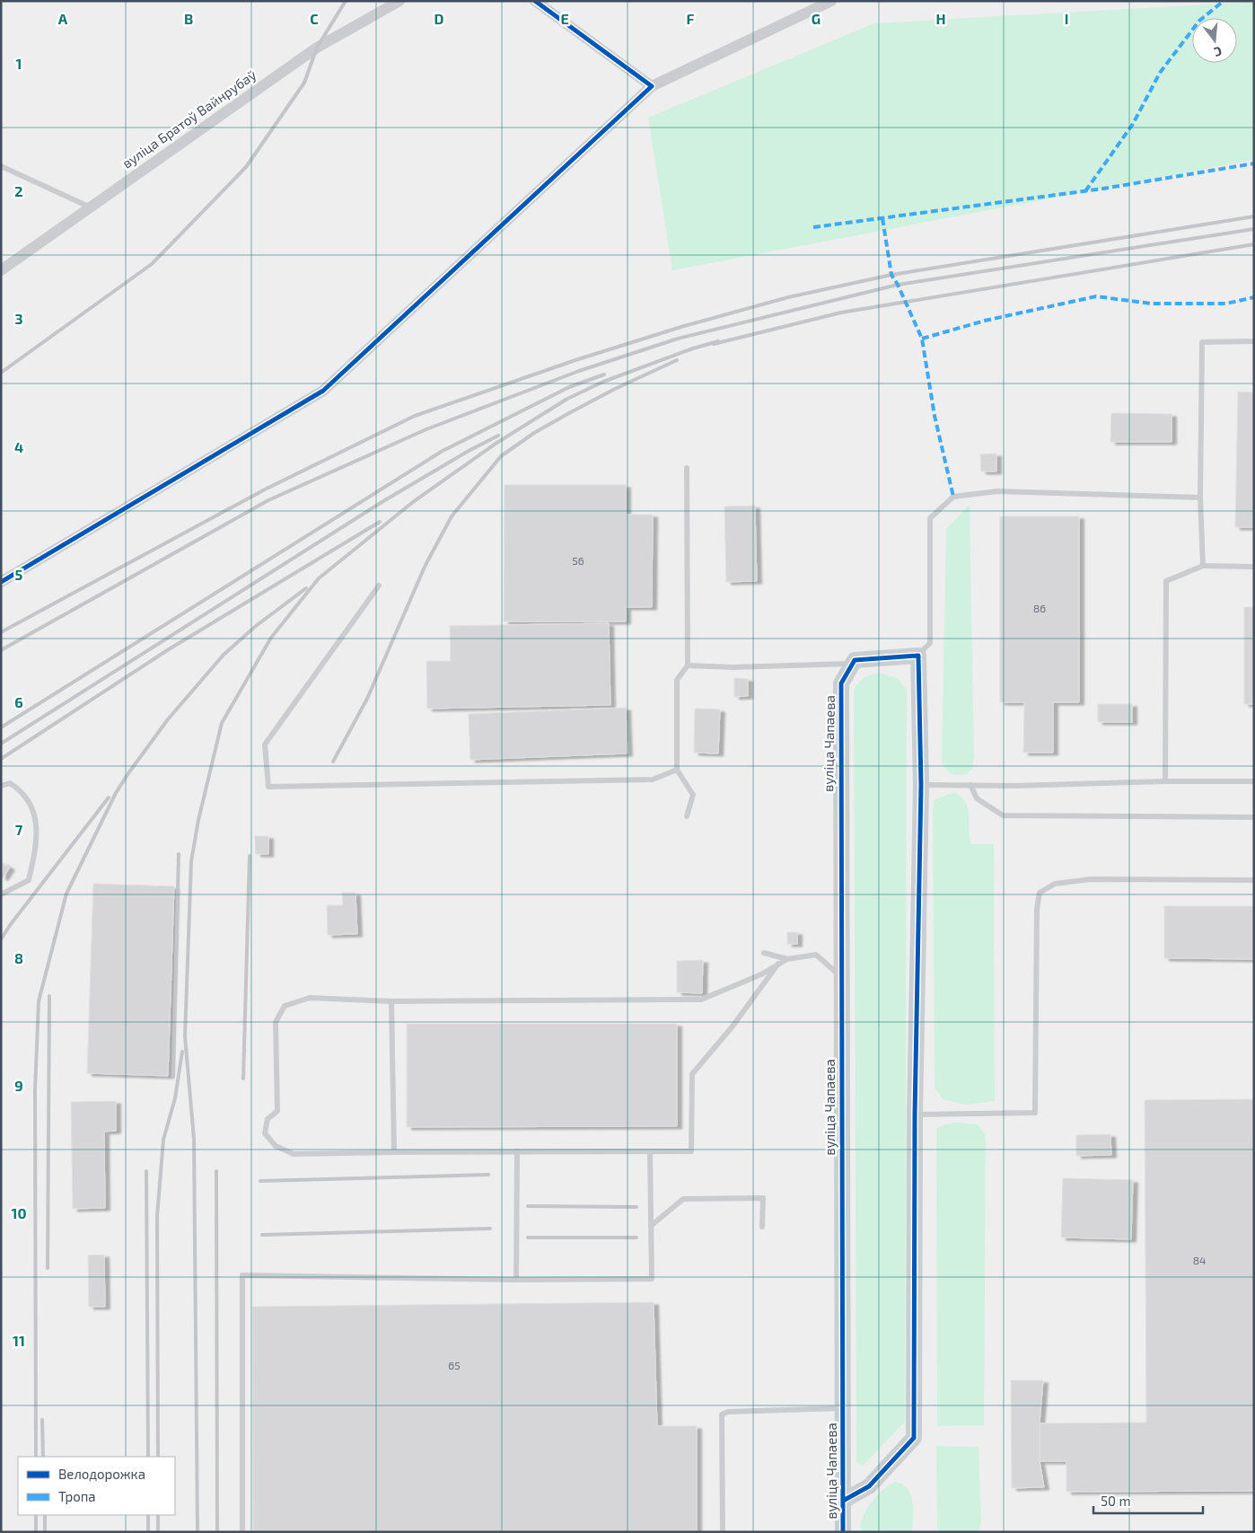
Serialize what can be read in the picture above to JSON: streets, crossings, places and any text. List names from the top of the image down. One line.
{"streets":{"street":["вуліца Братоў Вайнрубаў","вуліца Чапаева"]},"house_numbers":["56","86","84","65"],"legend":["Велодорожка","Тропа"],"scale_bar":"50 m","north":"bottom","grid":{"columns":["A","B","C","D","E","F","G","H","I"],"rows":["1","2","3","4","5","6","7","8","9","10","11"]}}
